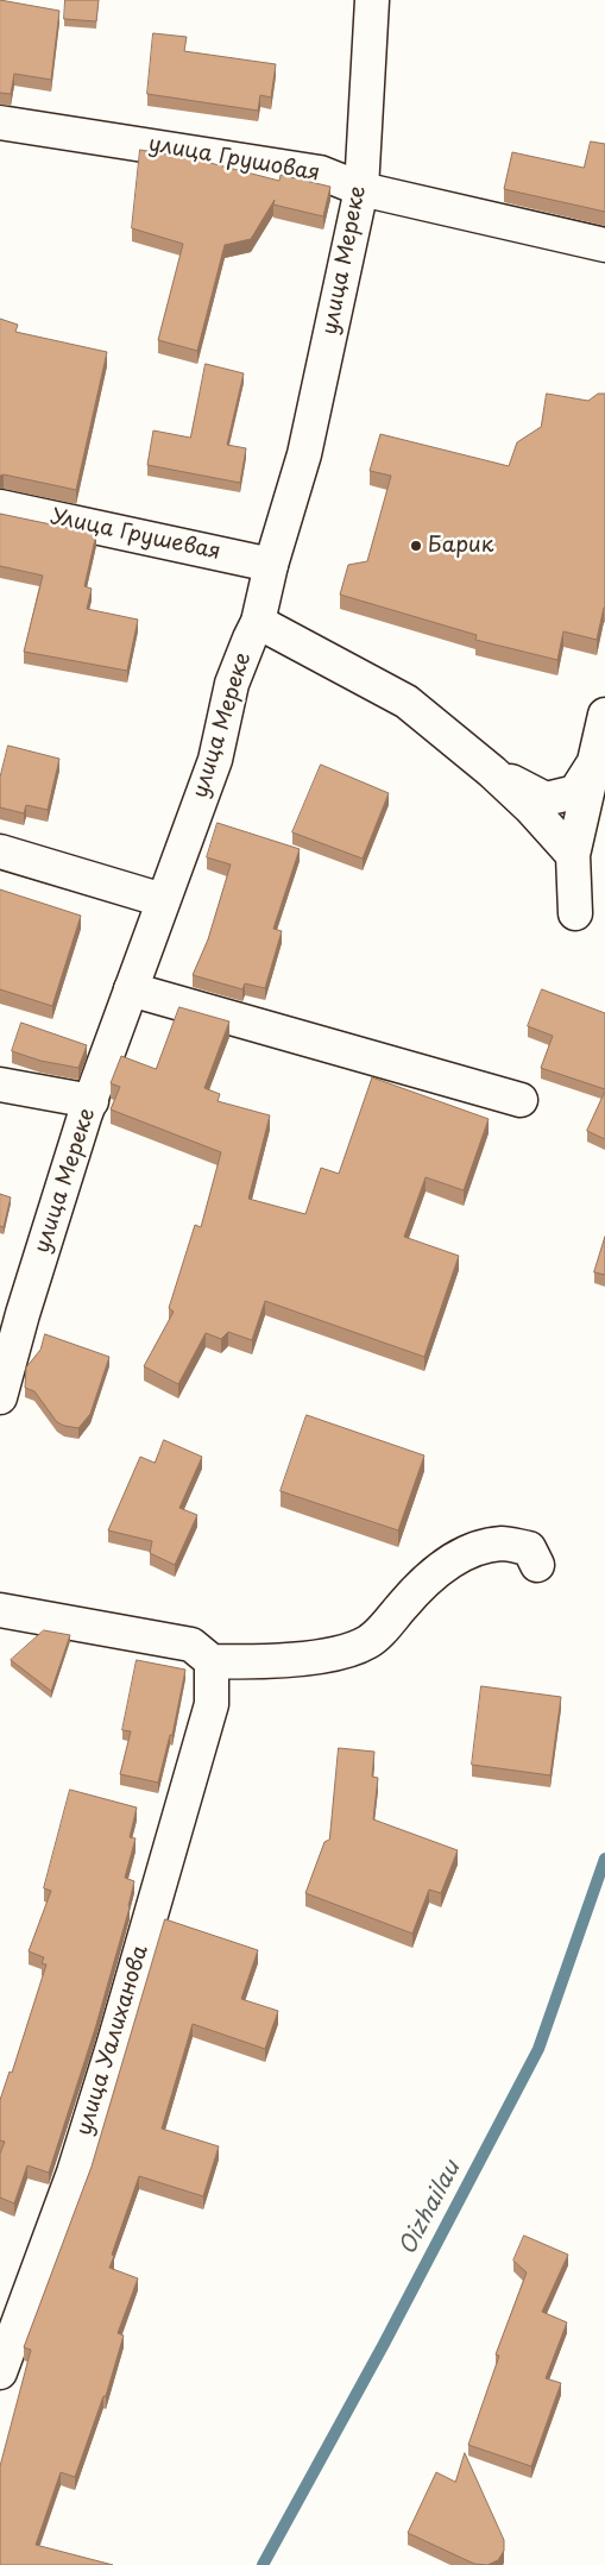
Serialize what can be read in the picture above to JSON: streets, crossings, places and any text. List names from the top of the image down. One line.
{"streets":{"street":["улица Грушовая","улица Мереке","Улица Грушевая","улица Уалиханова"]},"crossings":[["улица Грушовая","улица Мереке"],["улица Мереке","Улица Грушевая"]],"water":["Oizhailau"],"places":["Барик"]}
